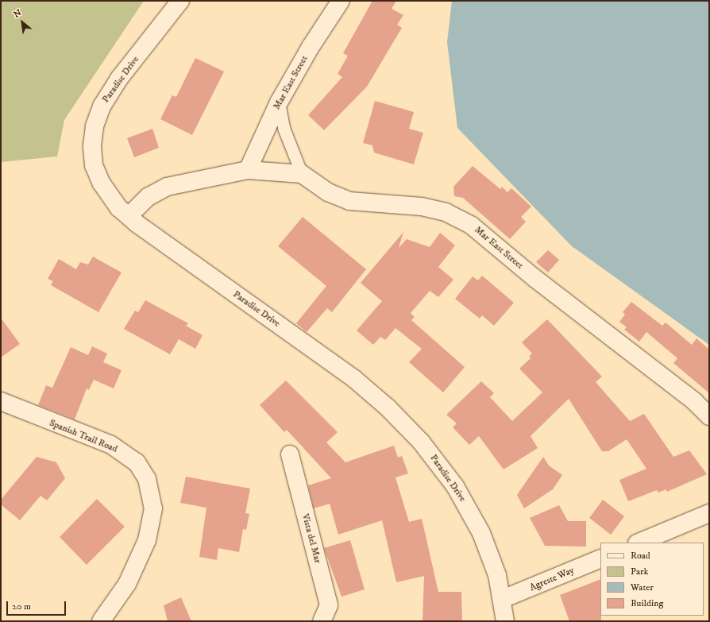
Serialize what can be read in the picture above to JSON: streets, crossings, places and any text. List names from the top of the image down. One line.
{"streets":{"street":["Paradise Drive","Mar East Street","Spanish Trail Road","Vista del Mar","Agreste Way"]},"crossings":[["Paradise Drive","Agreste Way"]],"legend":["Road","Park","Water","Building"],"scale_bar":"20 m","north":"top left"}
